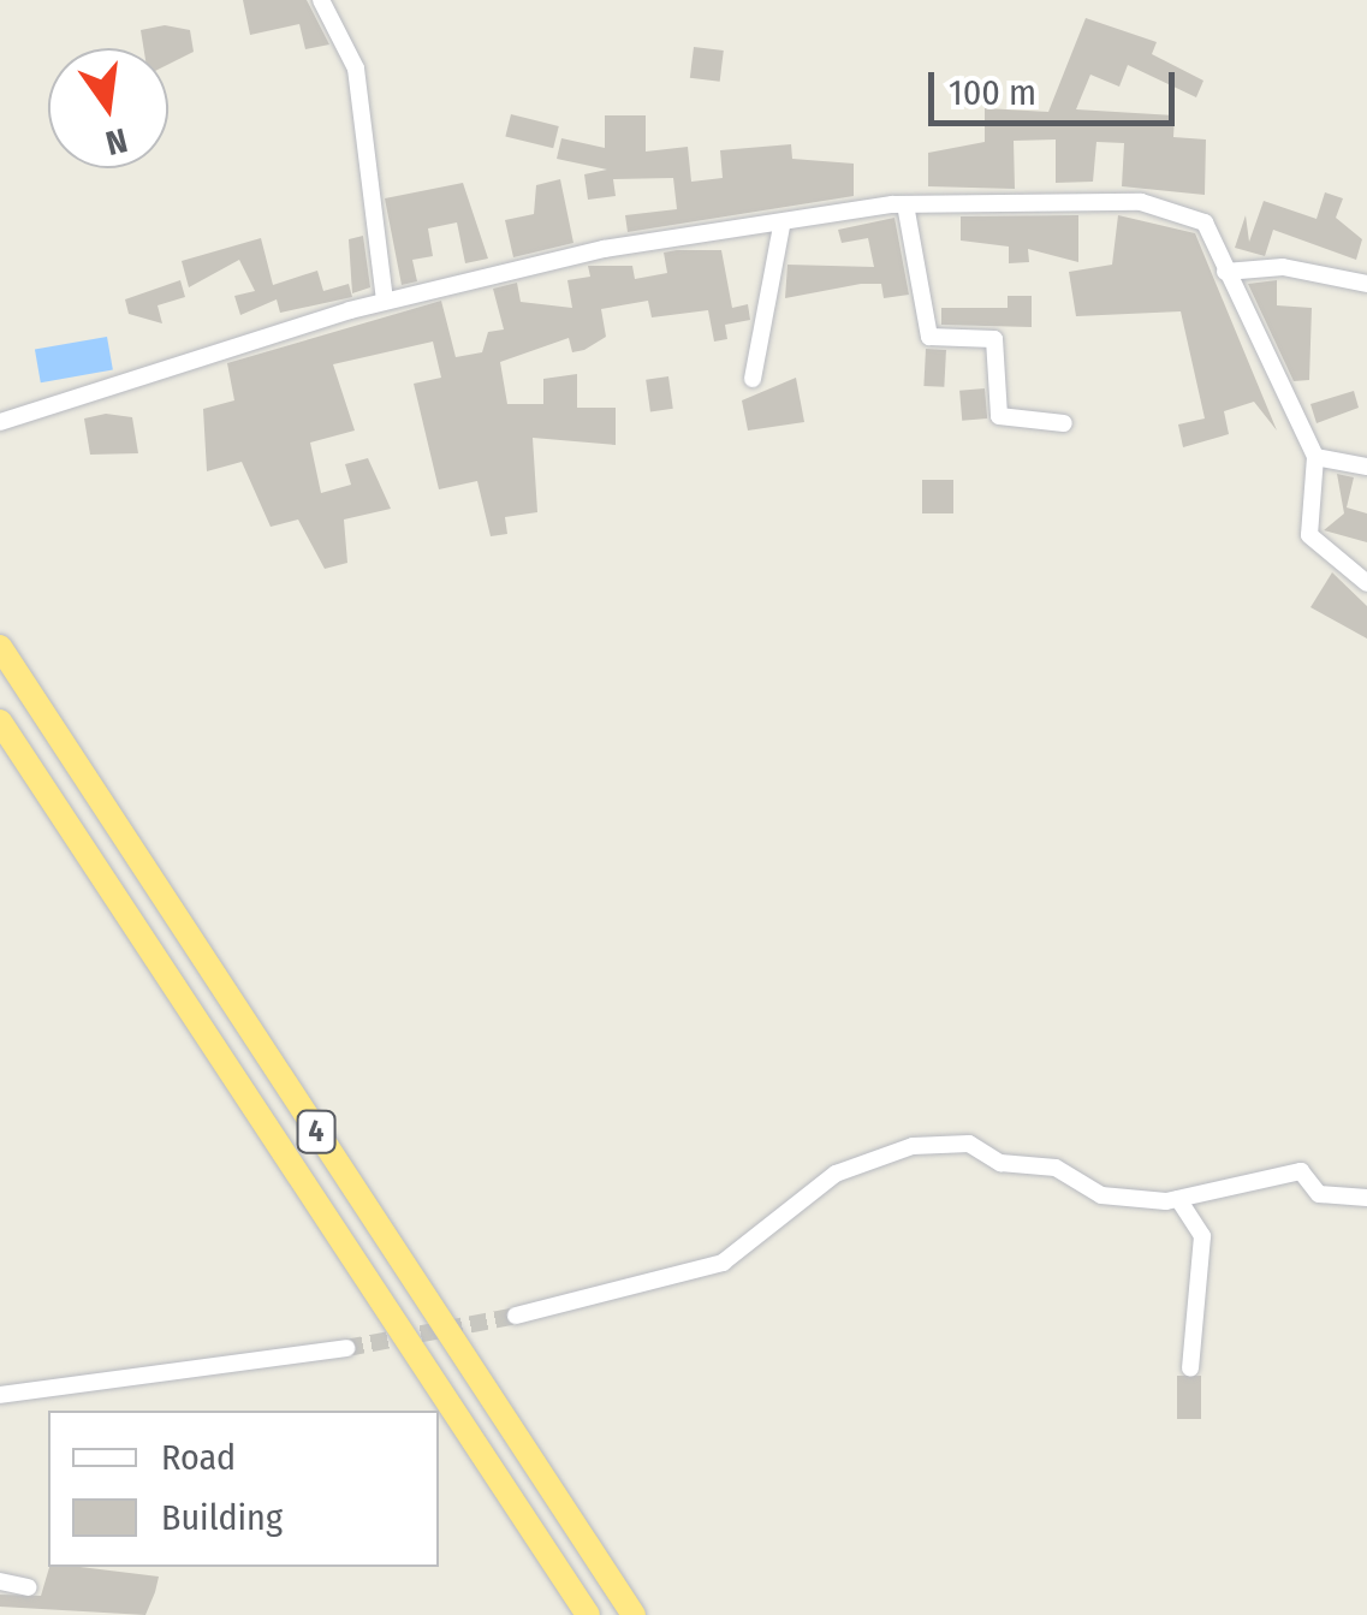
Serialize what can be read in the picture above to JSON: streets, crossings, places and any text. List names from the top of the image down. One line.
{"streets":{"highway":["4"]},"legend":["Road","Building"],"scale_bar":"100 m","north":"bottom"}
